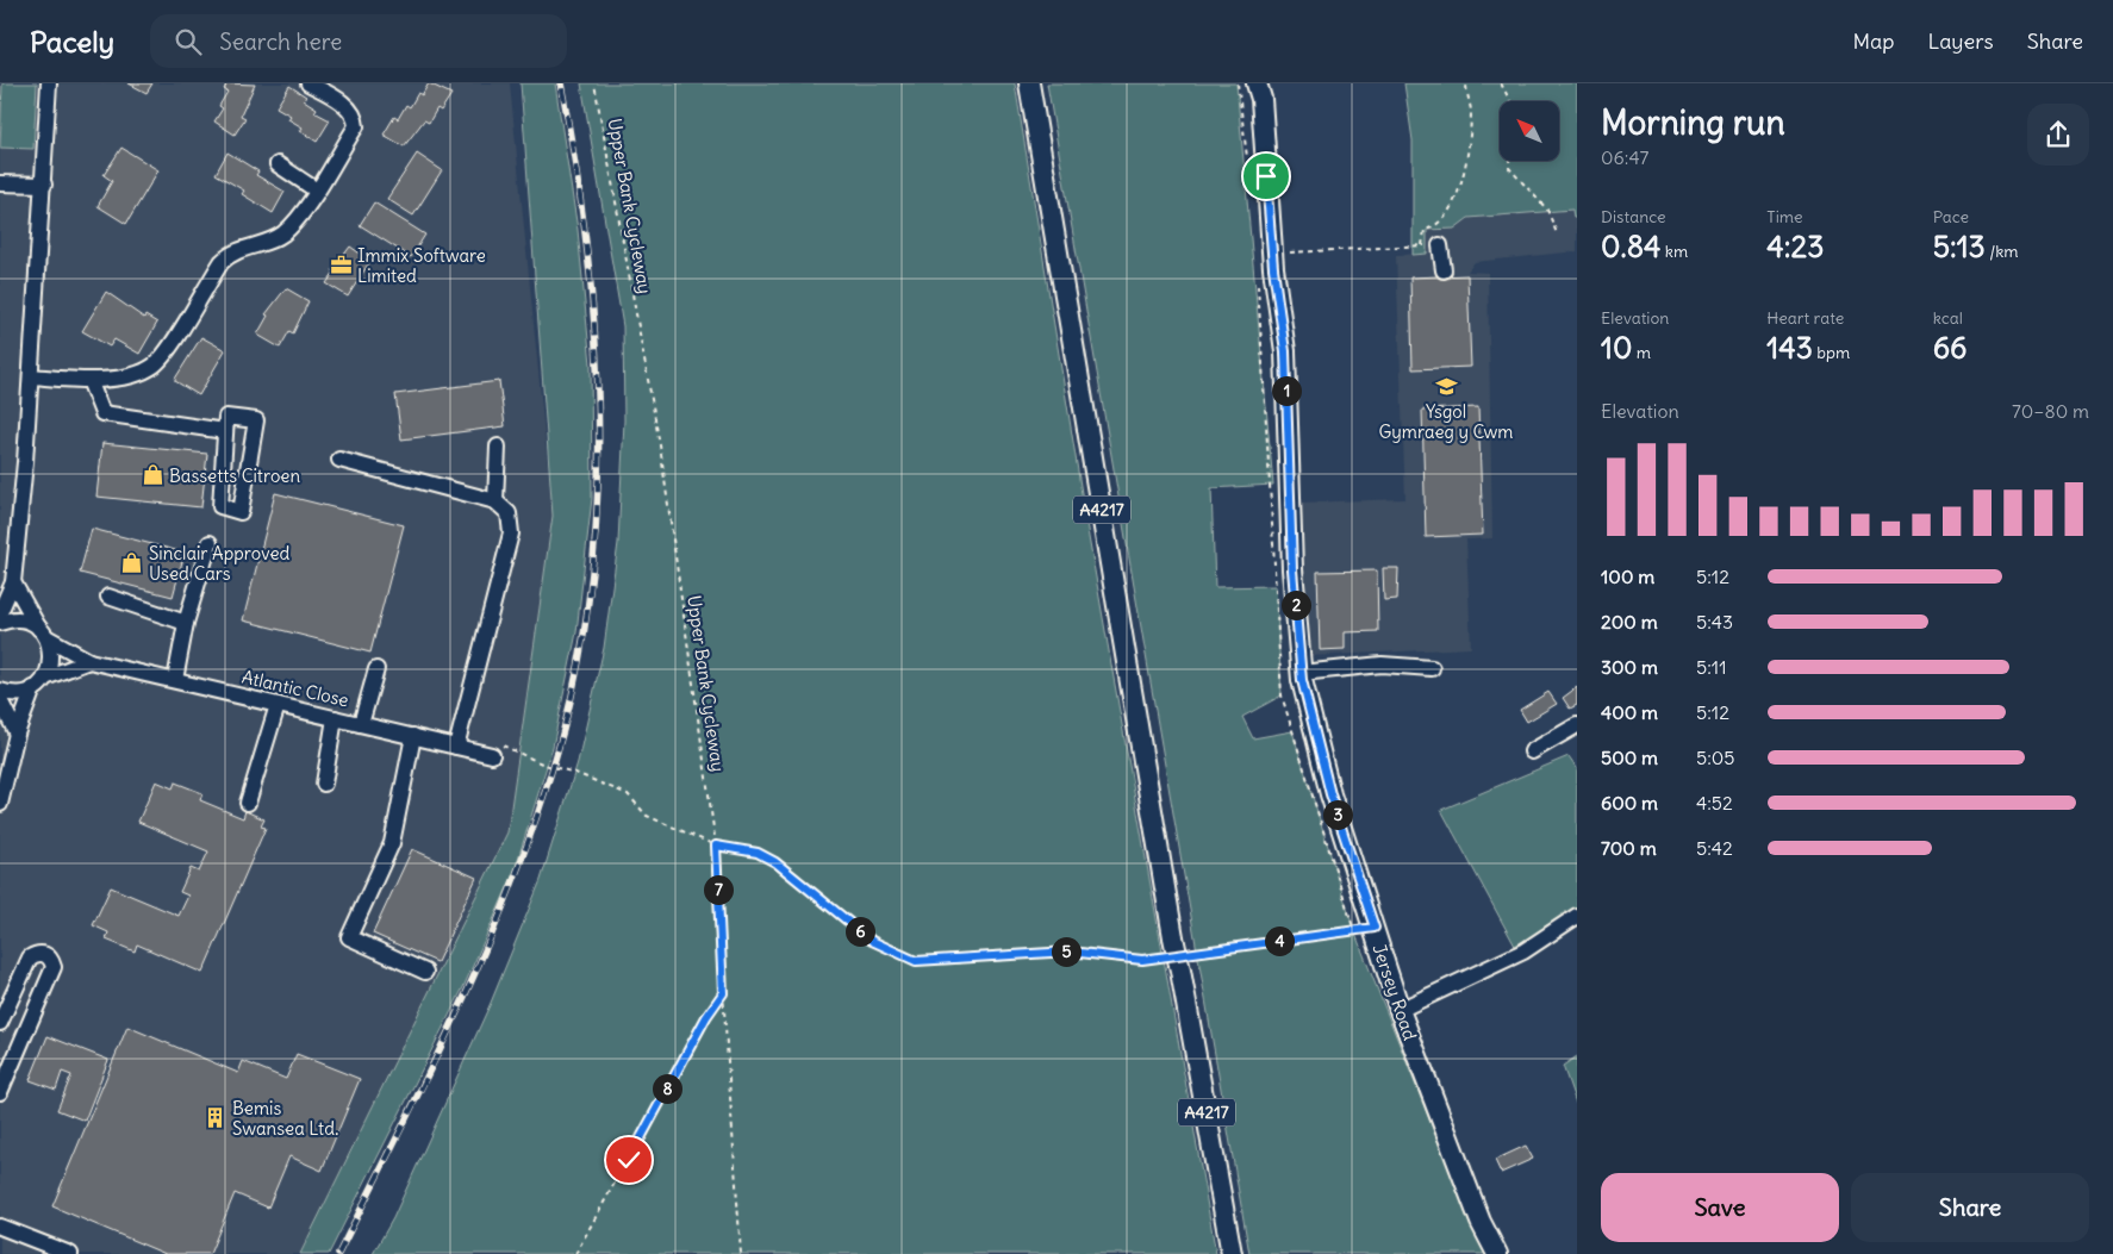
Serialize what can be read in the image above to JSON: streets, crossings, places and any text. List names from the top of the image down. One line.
{"streets":{"main road":["A4217","Jersey Road"],"street":["Atlantic Close"],"path":["Upper Bank Cycleway"]},"places":{"office":["Immix Software Limited"],"school or university":["Ysgol Gymraeg y Cwm"],"shop":["Bassetts Citroen","Sinclair Approved Used Cars"],"building":["Bemis Swansea Ltd."]},"north":"top left","page":{"header":"Pacely","search":"Search here","nav":["Map","Layers","Share"],"heading":["Morning run","06:47"],"stats":[["Distance","0.84 km"],["Time","4:23"],["Pace","5:13 /km"],["Elevation","10 m"],["Heart rate","143 bpm"],["kcal","66"]],"pins":["1","2","3","7","6","4","5","8"],"chart":["Elevation","70–80 m"],"list":[{"name":"100 m","note":"5:12"},{"name":"200 m","note":"5:43"},{"name":"300 m","note":"5:11"},{"name":"400 m","note":"5:12"},{"name":"500 m","note":"5:05"},{"name":"600 m","note":"4:52"},{"name":"700 m","note":"5:42"}],"buttons":["Save","Share"]}}
